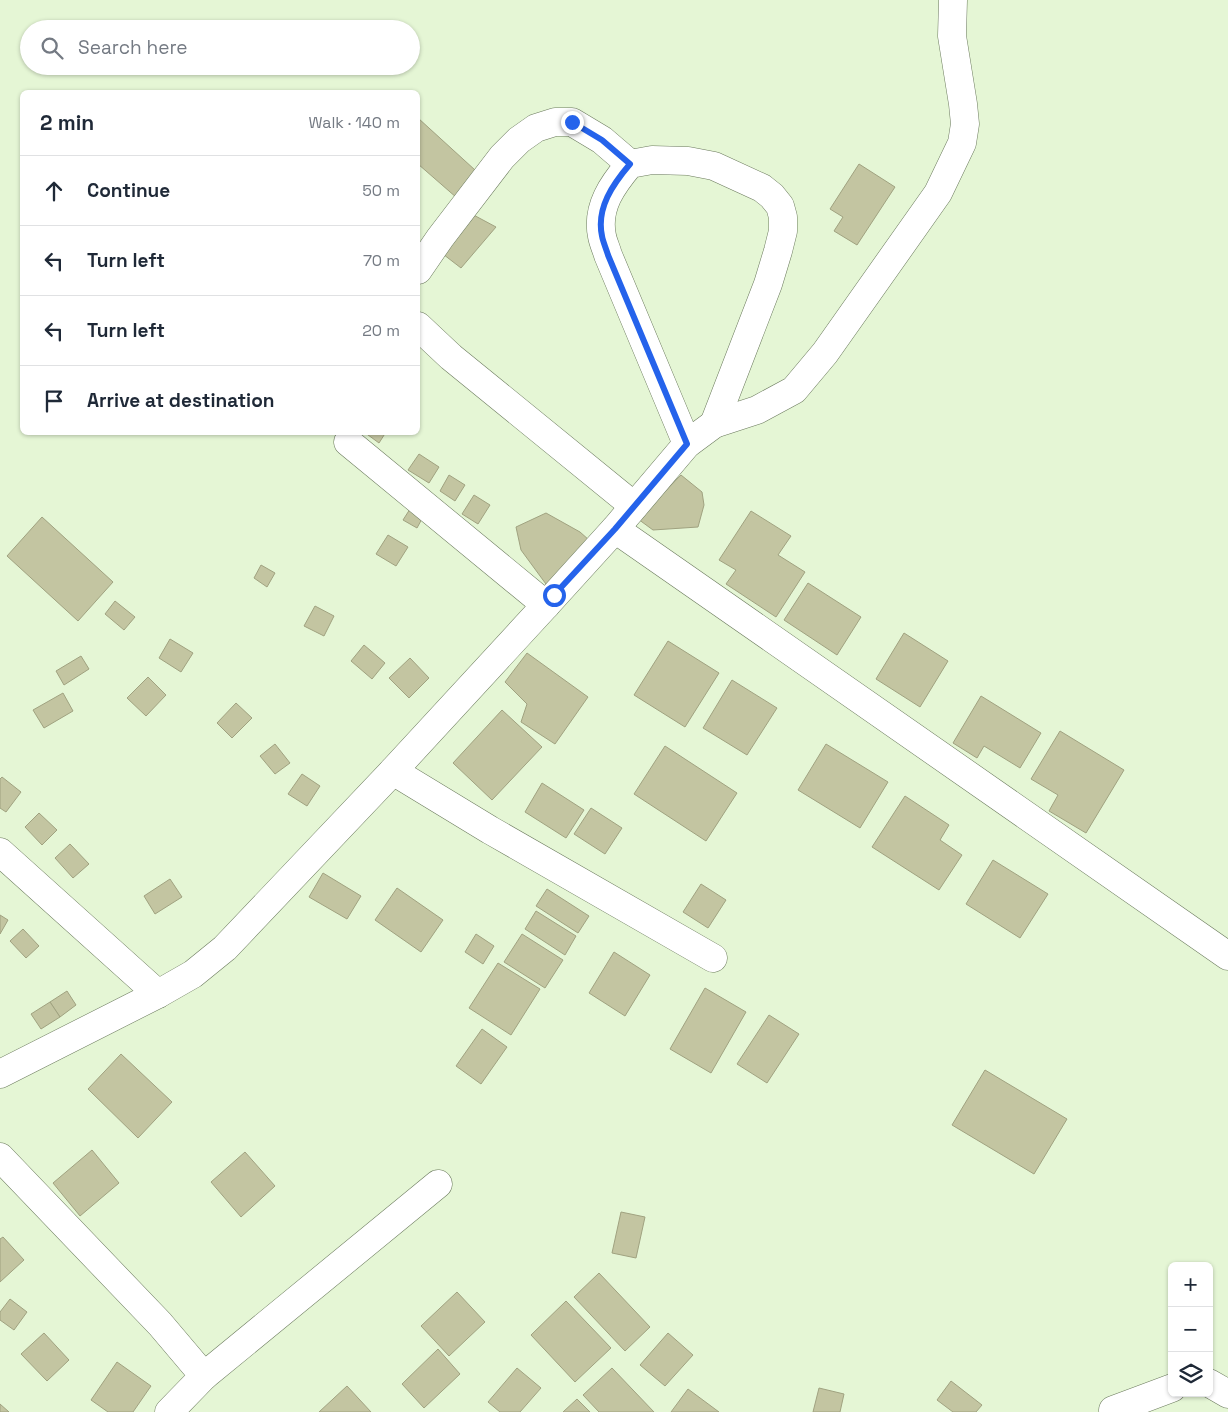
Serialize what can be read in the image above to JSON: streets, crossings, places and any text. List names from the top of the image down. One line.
{"page":{"search":"Search here","heading":["2 min","Walk · 140 m"],"list":[["Continue","50 m"],["Turn left","70 m"],["Turn left","20 m"],"Arrive at destination"],"map_buttons":["+","−"]}}
